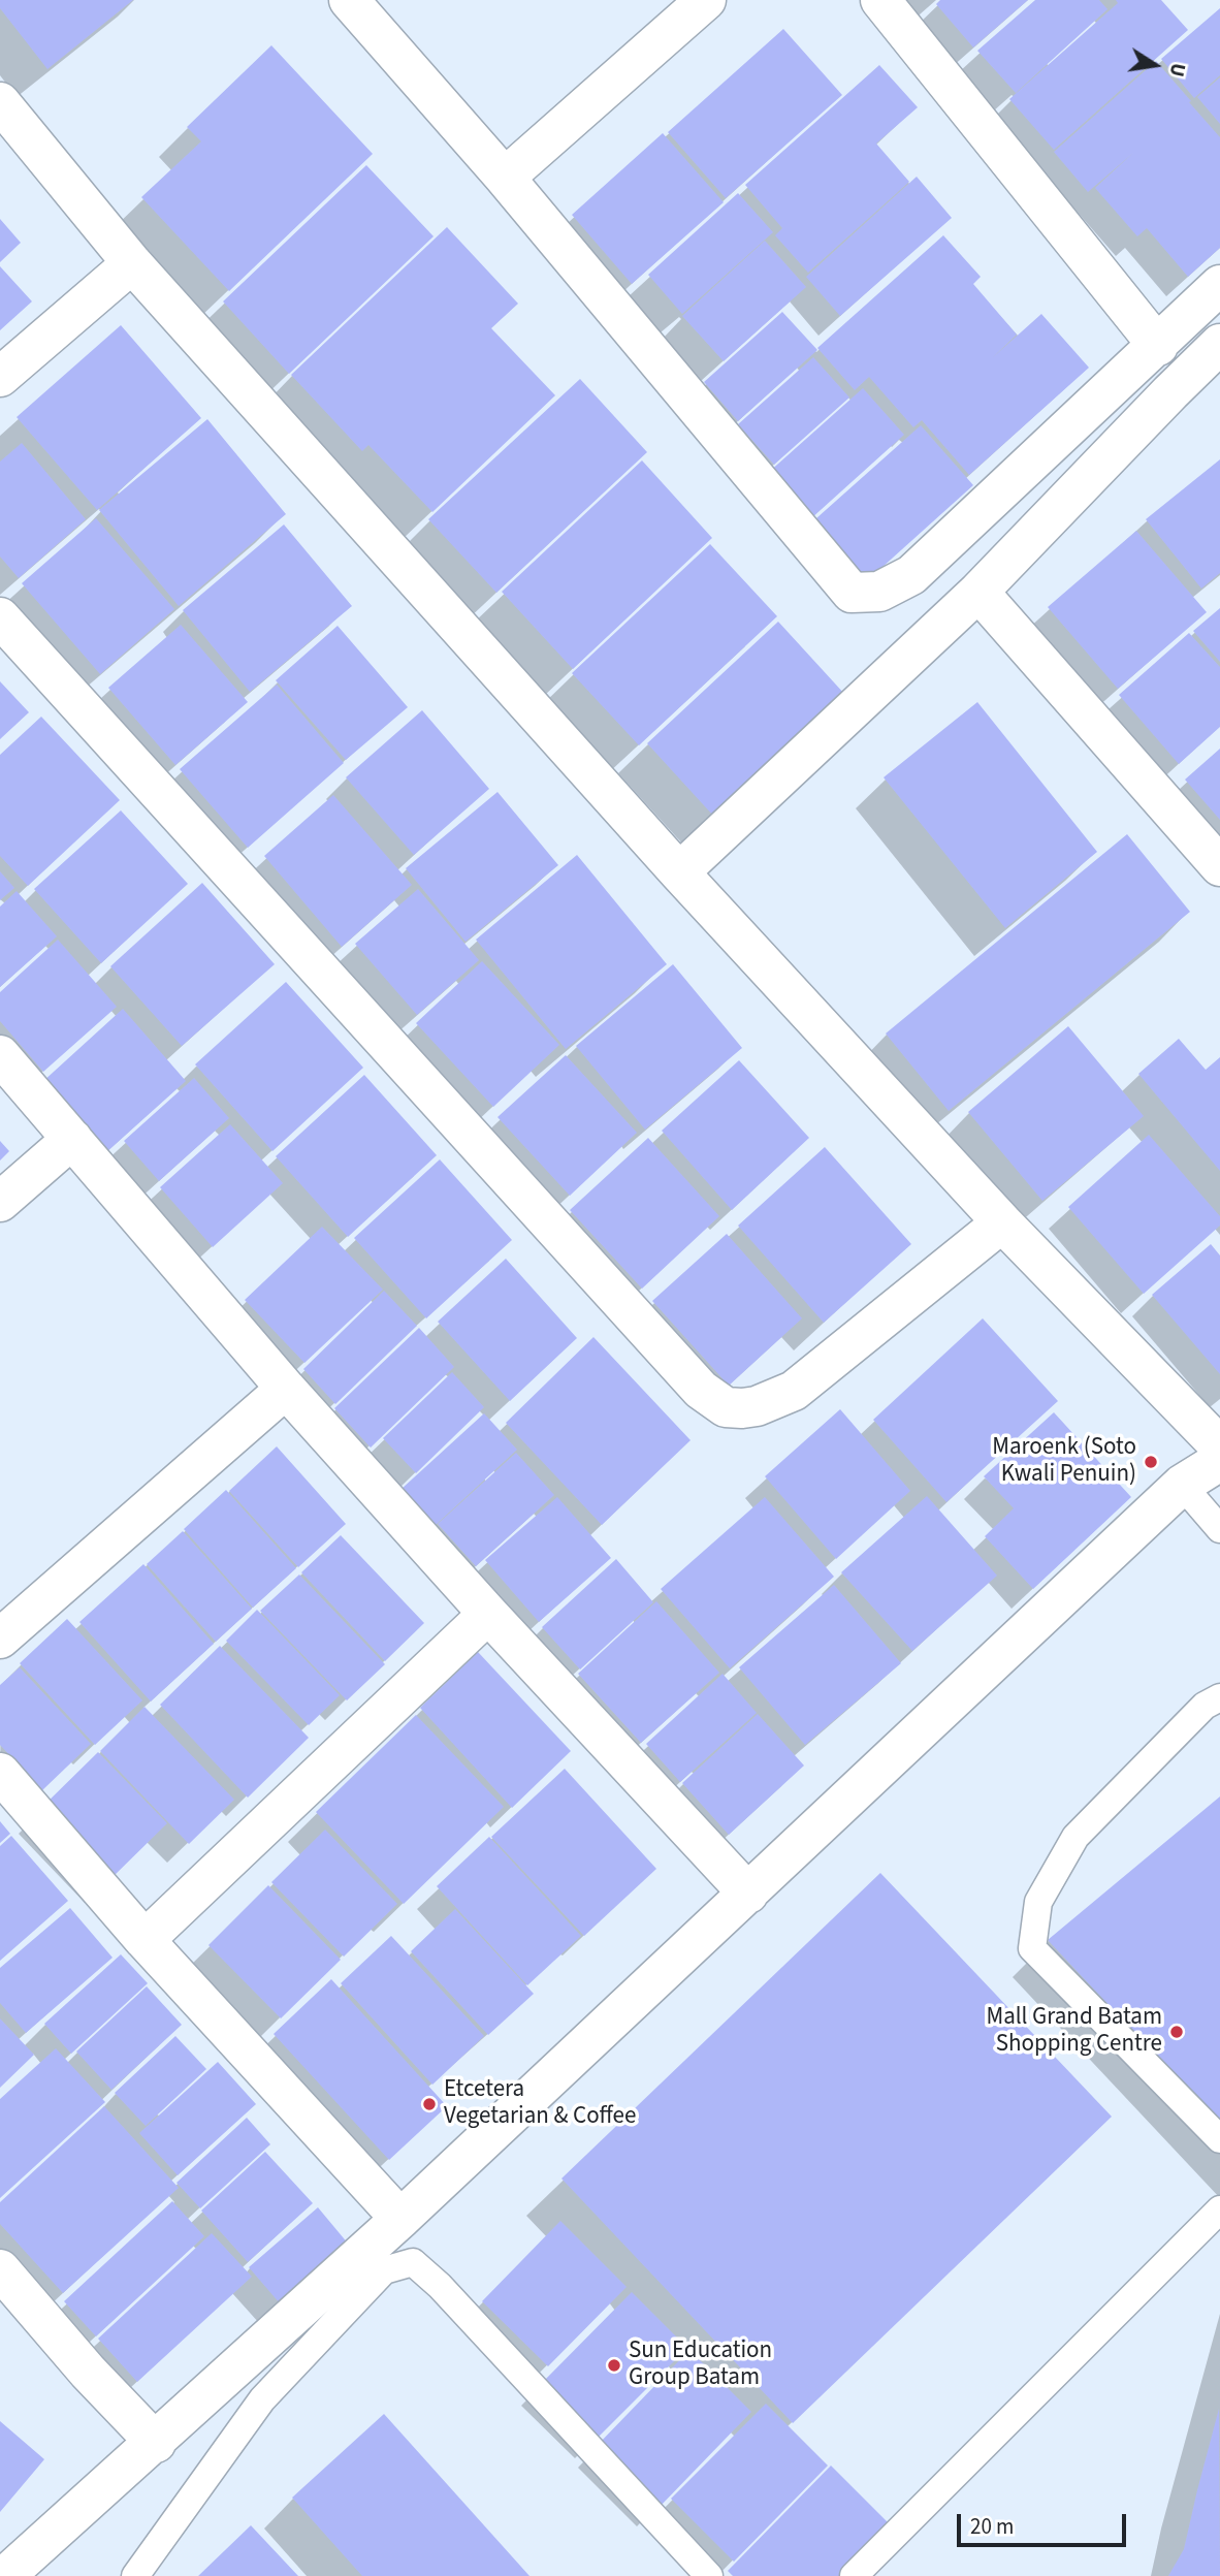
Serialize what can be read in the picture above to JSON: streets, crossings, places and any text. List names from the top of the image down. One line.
{"places":["Maroenk (Soto Kwali Penuin)","Mall Grand Batam Shopping Centre","Etcetera Vegetarian & Coffee","Sun Education Group Batam"],"scale_bar":"20 m","north":"right"}
